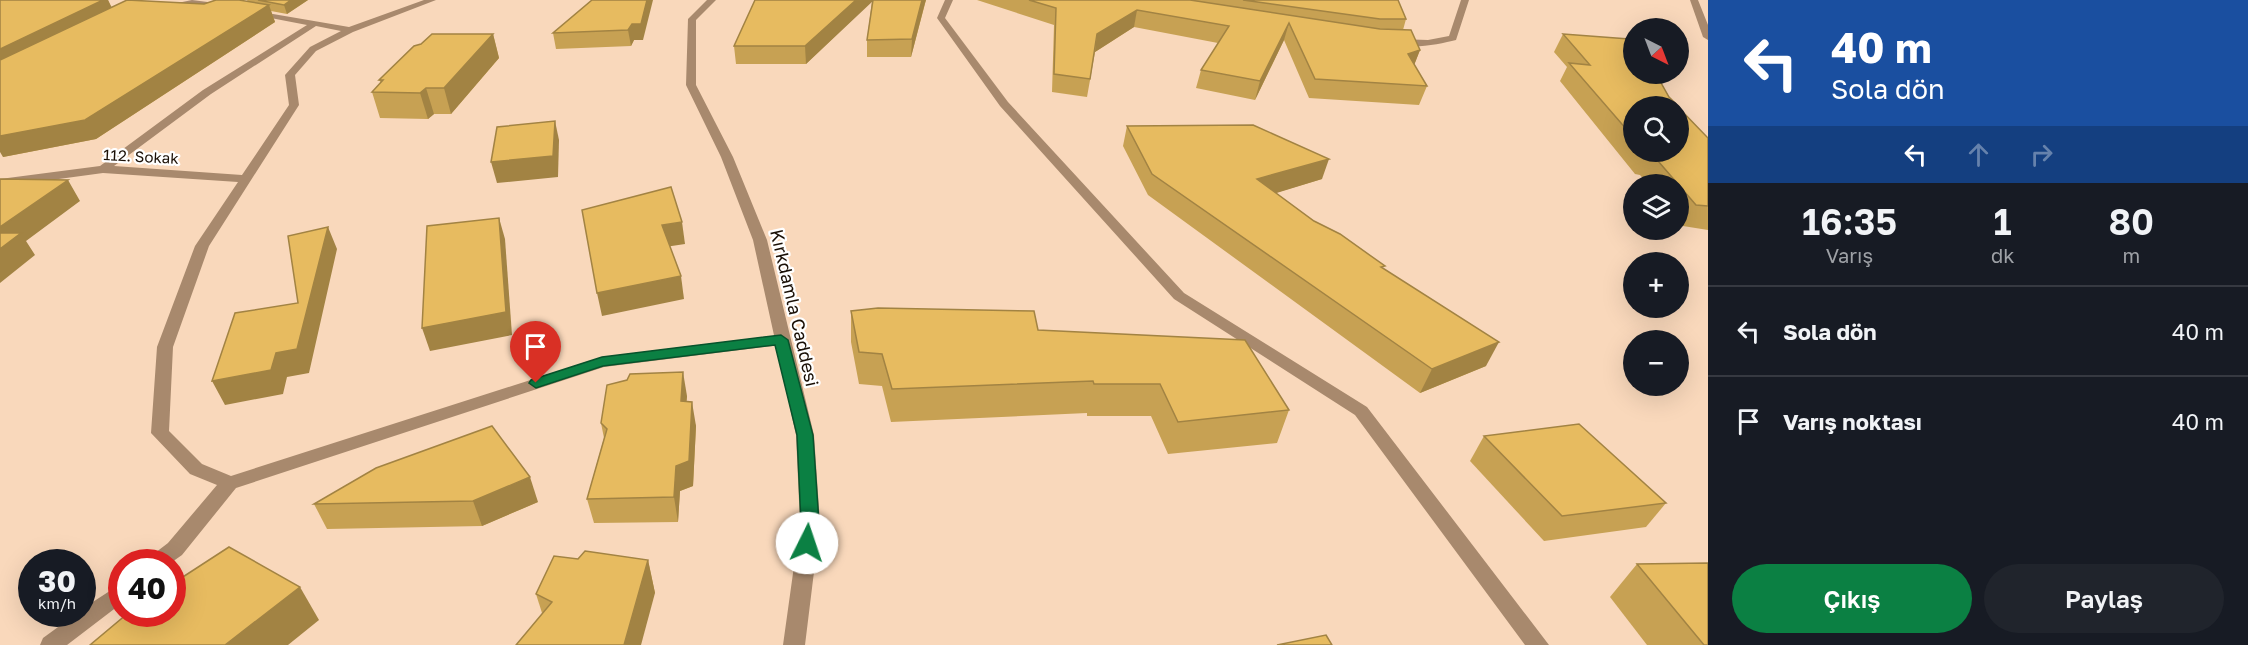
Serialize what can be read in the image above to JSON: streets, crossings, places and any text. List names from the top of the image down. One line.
{"streets":{"street":["112. Sokak","Kırkdamla Caddesi"]},"north":"bottom right","page":{"turn":["40 m","Sola dön"],"map_buttons":["+","−"],"eta":["16:35","Varış","1","dk","80","m"],"list":[{"name":"Sola dön","value":"40 m"},{"name":"Varış noktası","value":"40 m"}],"speed":"30 km/h","limit":"40","buttons":["Çıkış","Paylaş"]}}
